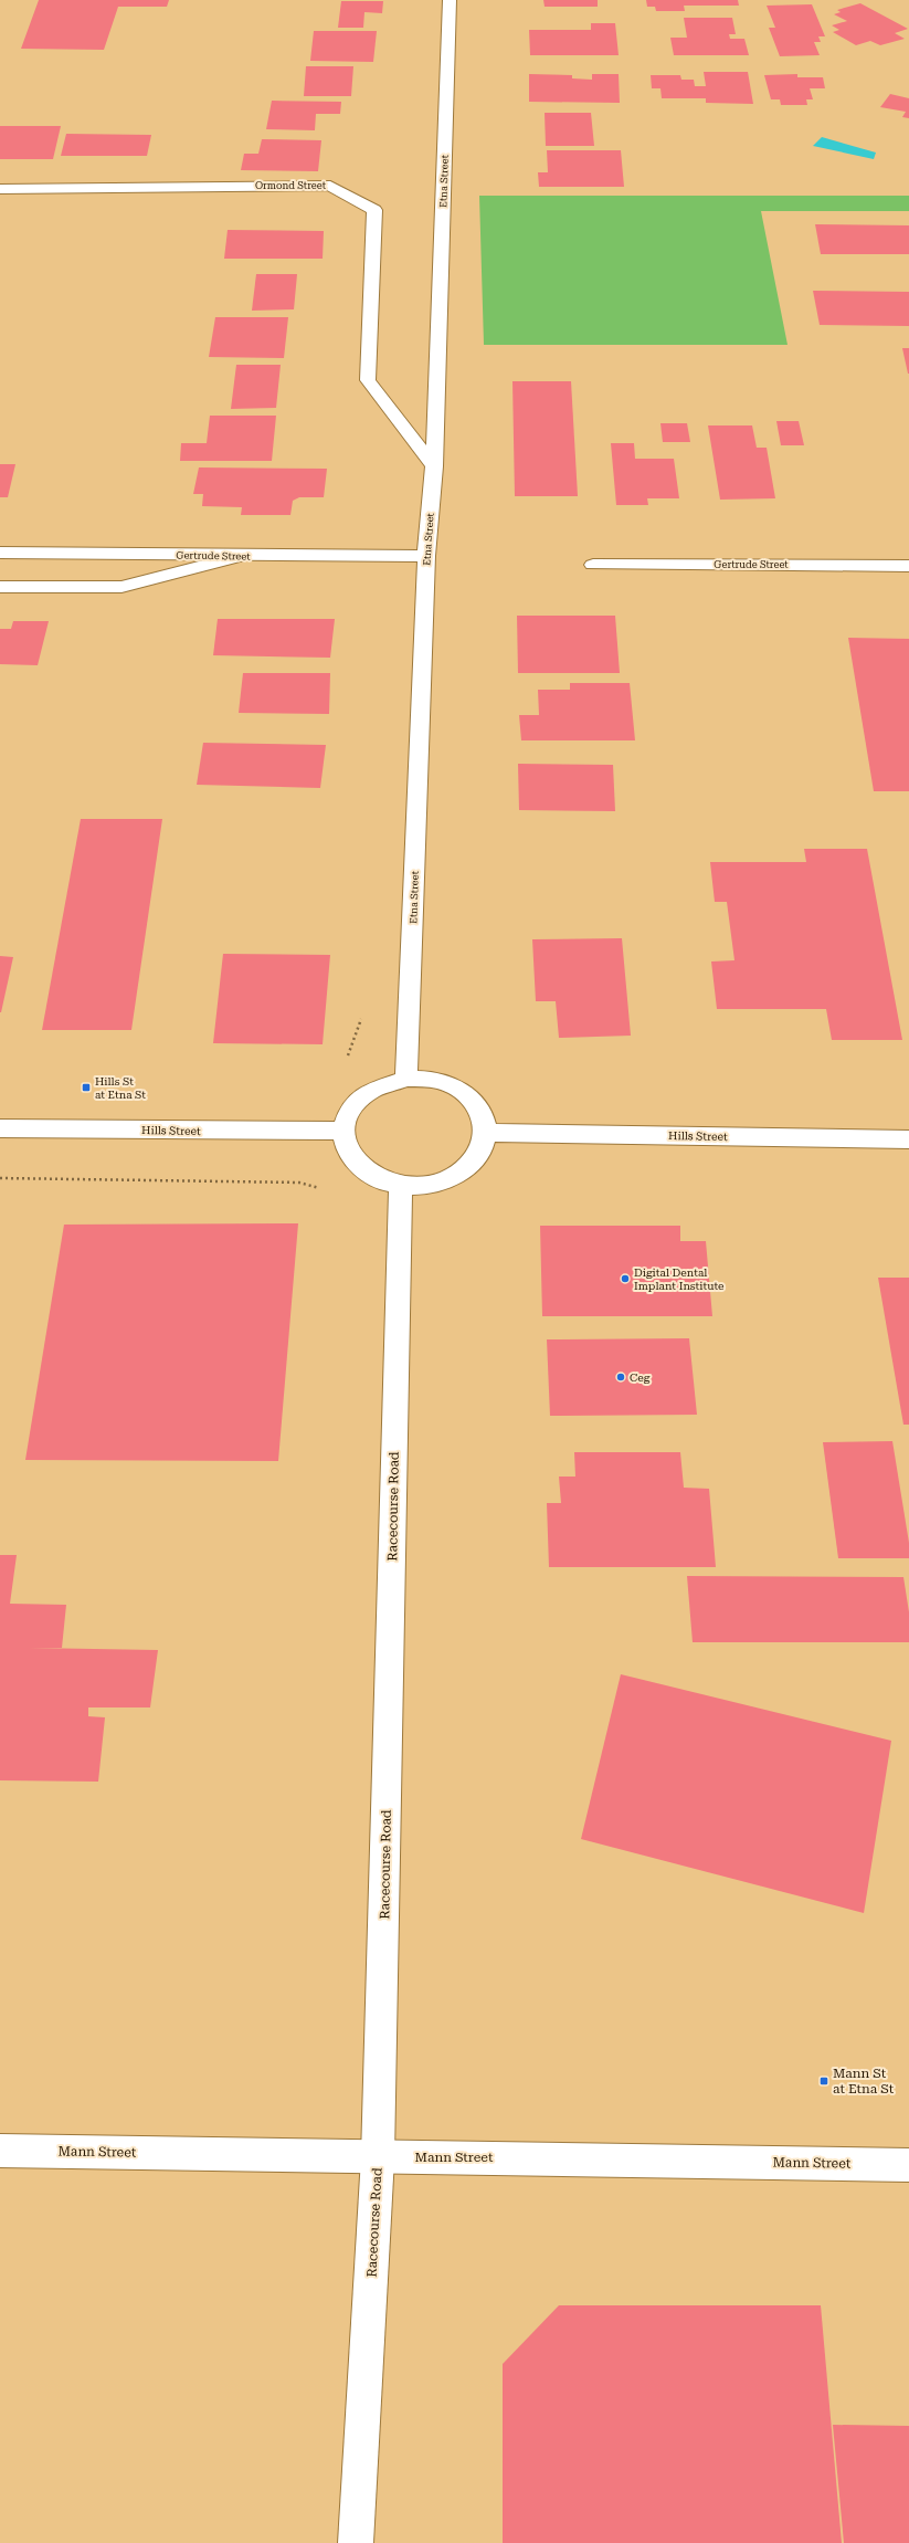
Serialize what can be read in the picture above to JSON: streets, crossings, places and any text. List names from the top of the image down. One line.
{"streets":{"street":["Etna Street","Ormond Street","Gertrude Street","Hills Street","Racecourse Road","Mann Street"]},"crossings":[["Etna Street","Ormond Street"],["Etna Street","Gertrude Street"],["Etna Street","Hills Street"],["Etna Street","Racecourse Road"],["Hills Street","Racecourse Road"],["Racecourse Road","Mann Street"]],"places":{"transit":["Hills St at Etna St","Mann St at Etna St"],"other":["Digital Dental Implant Institute","Ceg"]}}
